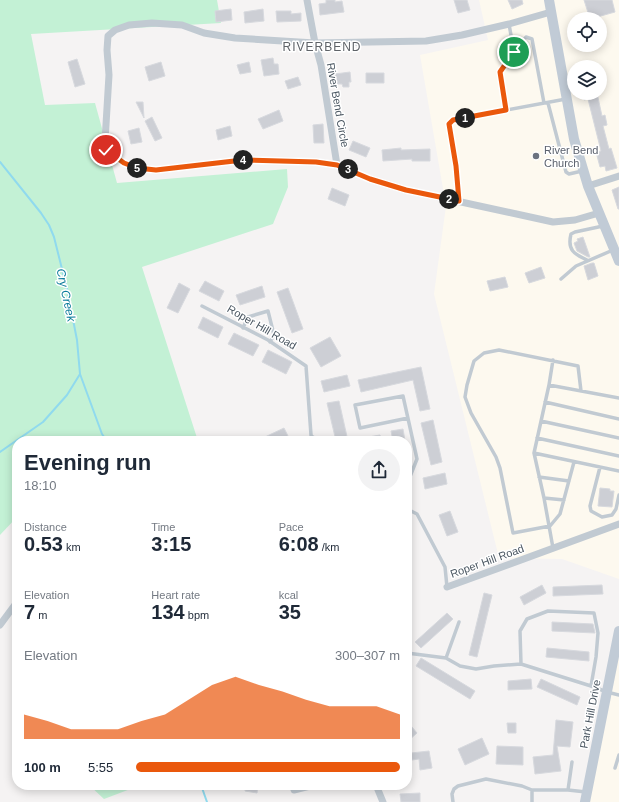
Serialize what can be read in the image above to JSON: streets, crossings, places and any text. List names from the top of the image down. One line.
{"streets":{"main road":["Park Hill Drive"],"street":["River Bend Circle","Roper Hill Road"]},"districts":["RIVERBEND"],"water":["Cry Creek"],"places":["River Bend Church"],"page":{"pins":["1","4","5","3","2"],"heading":["Evening run","18:10"],"stats":[["Distance","0.53 km"],["Time","3:15"],["Pace","6:08 /km"],["Elevation","7 m"],["Heart rate","134 bpm"],["kcal","35"]],"chart":["Elevation","300–307 m"],"list":[{"name":"100 m","note":"5:55"}]}}
